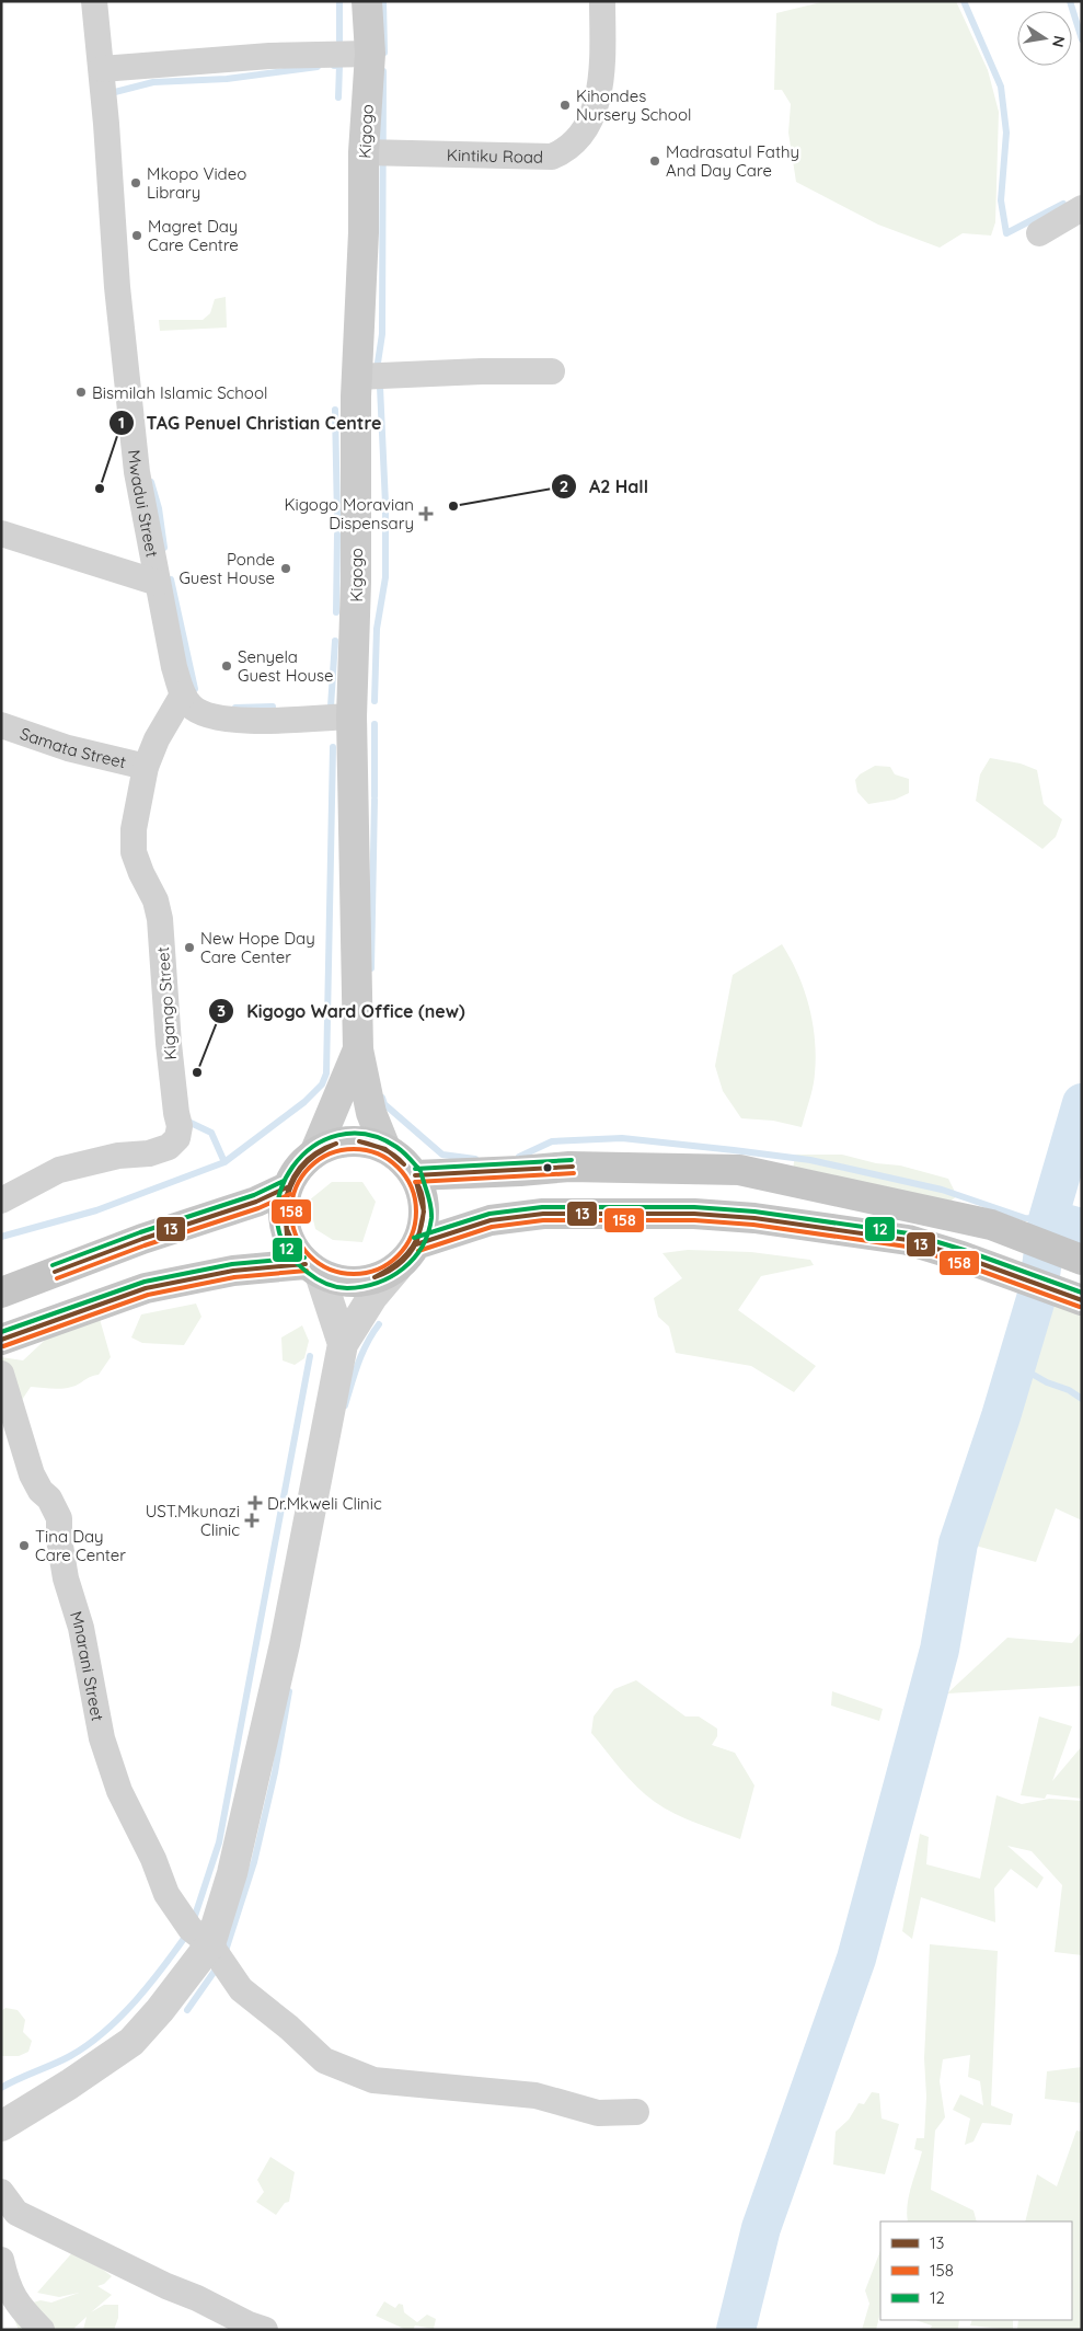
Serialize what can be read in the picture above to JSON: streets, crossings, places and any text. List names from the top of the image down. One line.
{"streets":{"main road":["Kigogo"],"street":["Kintiku Road","Mwadui Street","Samata Street","Kigango Street","Mnarani Street"]},"crossings":[["Kigogo","Kintiku Road"],["Mwadui Street","Kigango Street"],["Samata Street","Kigango Street"]],"places":{"other":["Kihondes Nursery School","Madrasatul Fathy And Day Care","Mkopo Video Library","Magret Day Care Centre","Bismilah Islamic School","TAG Penuel Christian Centre","A2 Hall","Ponde Guest House","Senyela Guest House","New Hope Day Care Center","Kigogo Ward Office (new)","Tina Day Care Center"],"health":["Kigogo Moravian Dispensary","Dr.Mkweli Clinic","UST.Mkunazi Clinic"]},"lines":["transit line 12","transit line 13","transit line 158"],"legend":["13","158","12"],"north":"right"}
